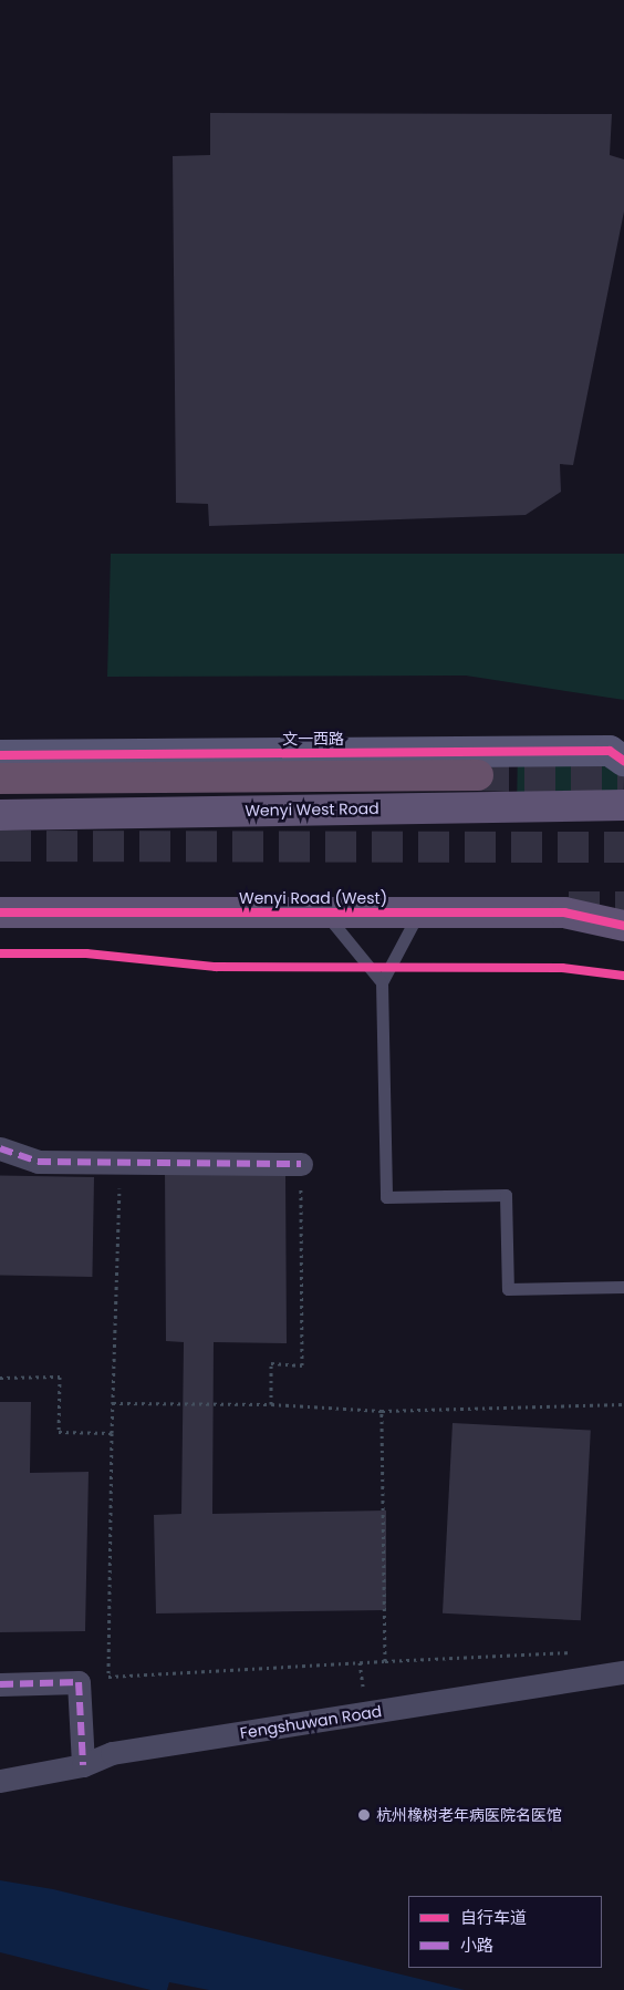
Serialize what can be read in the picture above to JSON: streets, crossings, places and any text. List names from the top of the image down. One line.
{"streets":{"main road":["文一西路","Wenyi West Road","Wenyi Road (West)"],"street":["Fengshuwan Road"]},"places":["杭州橡树老年病医院名医馆"],"legend":["自行车道","小路"]}
